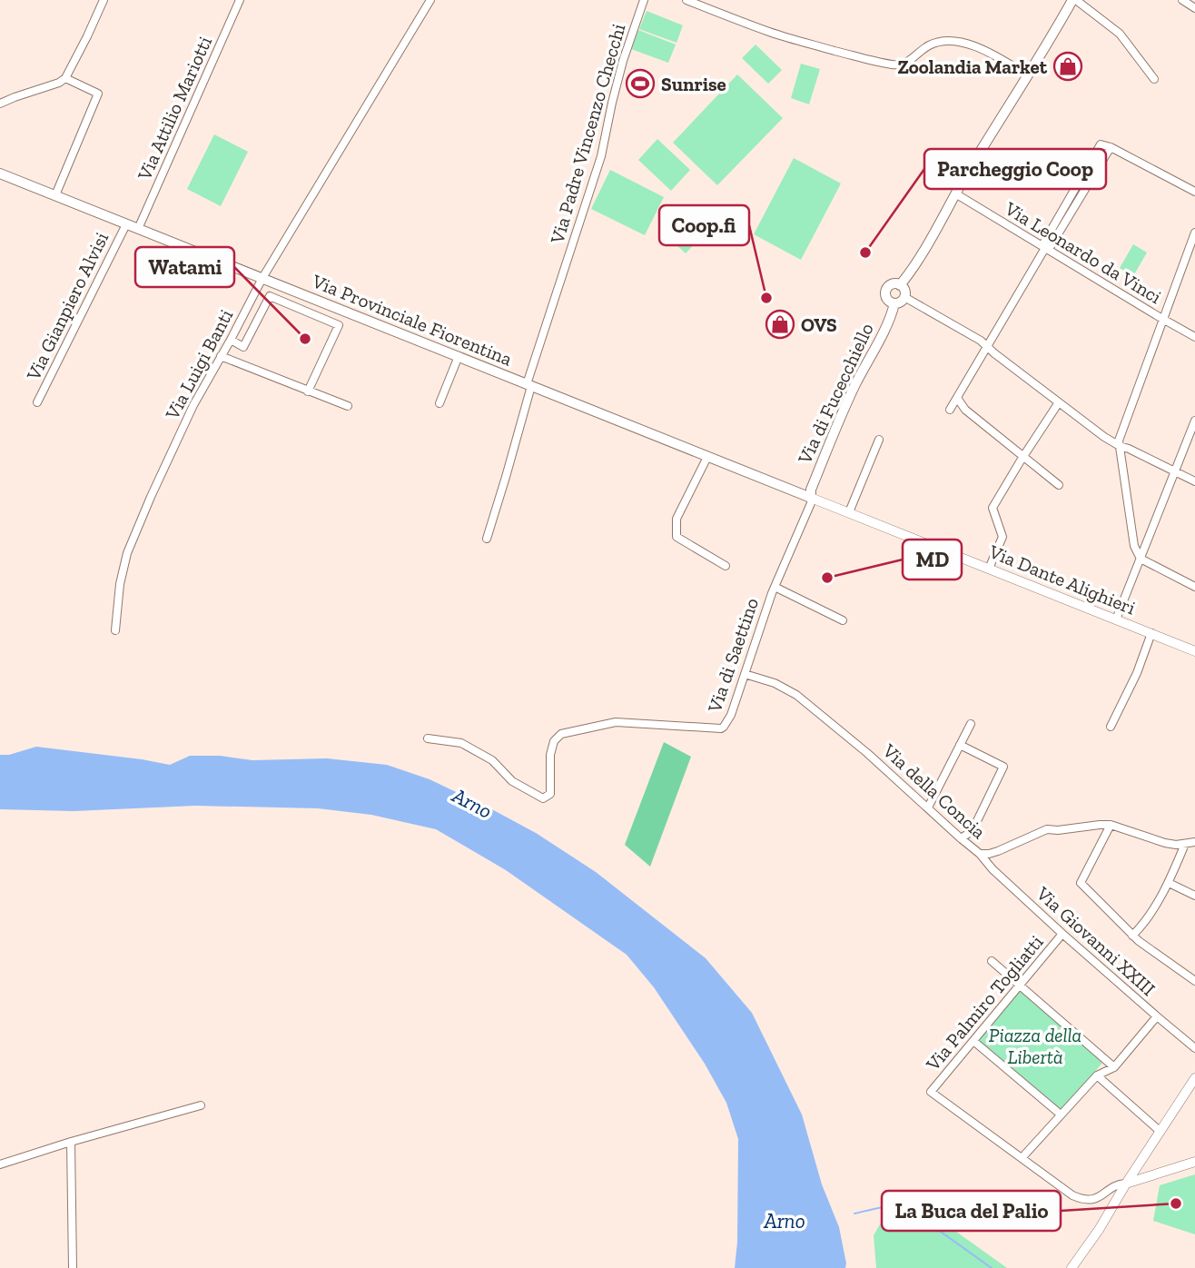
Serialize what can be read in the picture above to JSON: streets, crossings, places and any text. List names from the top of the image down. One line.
{"streets":{"main road":["Via Provinciale Fiorentina","Via di Fucecchiello"],"street":["Via Attilio Mariotti","Via Padre Vincenzo Checchi","Via Leonardo da Vinci","Via Gianpiero Alvisi","Via Luigi Banti","Via Dante Alighieri","Via di Saettino","Via della Concia","Via Giovanni XXIII","Via Palmiro Togliatti"]},"crossings":[["Via Attilio Mariotti","Via Provinciale Fiorentina"],["Via Padre Vincenzo Checchi","Via Provinciale Fiorentina"],["Via Leonardo da Vinci","Via di Fucecchiello"],["Via Gianpiero Alvisi","Via Provinciale Fiorentina"],["Via Provinciale Fiorentina","Via Luigi Banti"],["Via Provinciale Fiorentina","Via di Fucecchiello"],["Via Provinciale Fiorentina","Via Dante Alighieri"],["Via Provinciale Fiorentina","Via di Saettino"],["Via di Fucecchiello","Via Dante Alighieri"],["Via di Fucecchiello","Via di Saettino"],["Via Dante Alighieri","Via di Saettino"],["Via di Saettino","Via della Concia"],["Via della Concia","Via Giovanni XXIII"],["Via Giovanni XXIII","Via Palmiro Togliatti"]],"water":["Arno"],"parks":["Piazza della Libertà"],"places":{"shop":["Zoolandia Market","OVS"],"sports":["Sunrise"],"other":["Parcheggio Coop","Coop.fi","Watami","MD","La Buca del Palio"]}}
